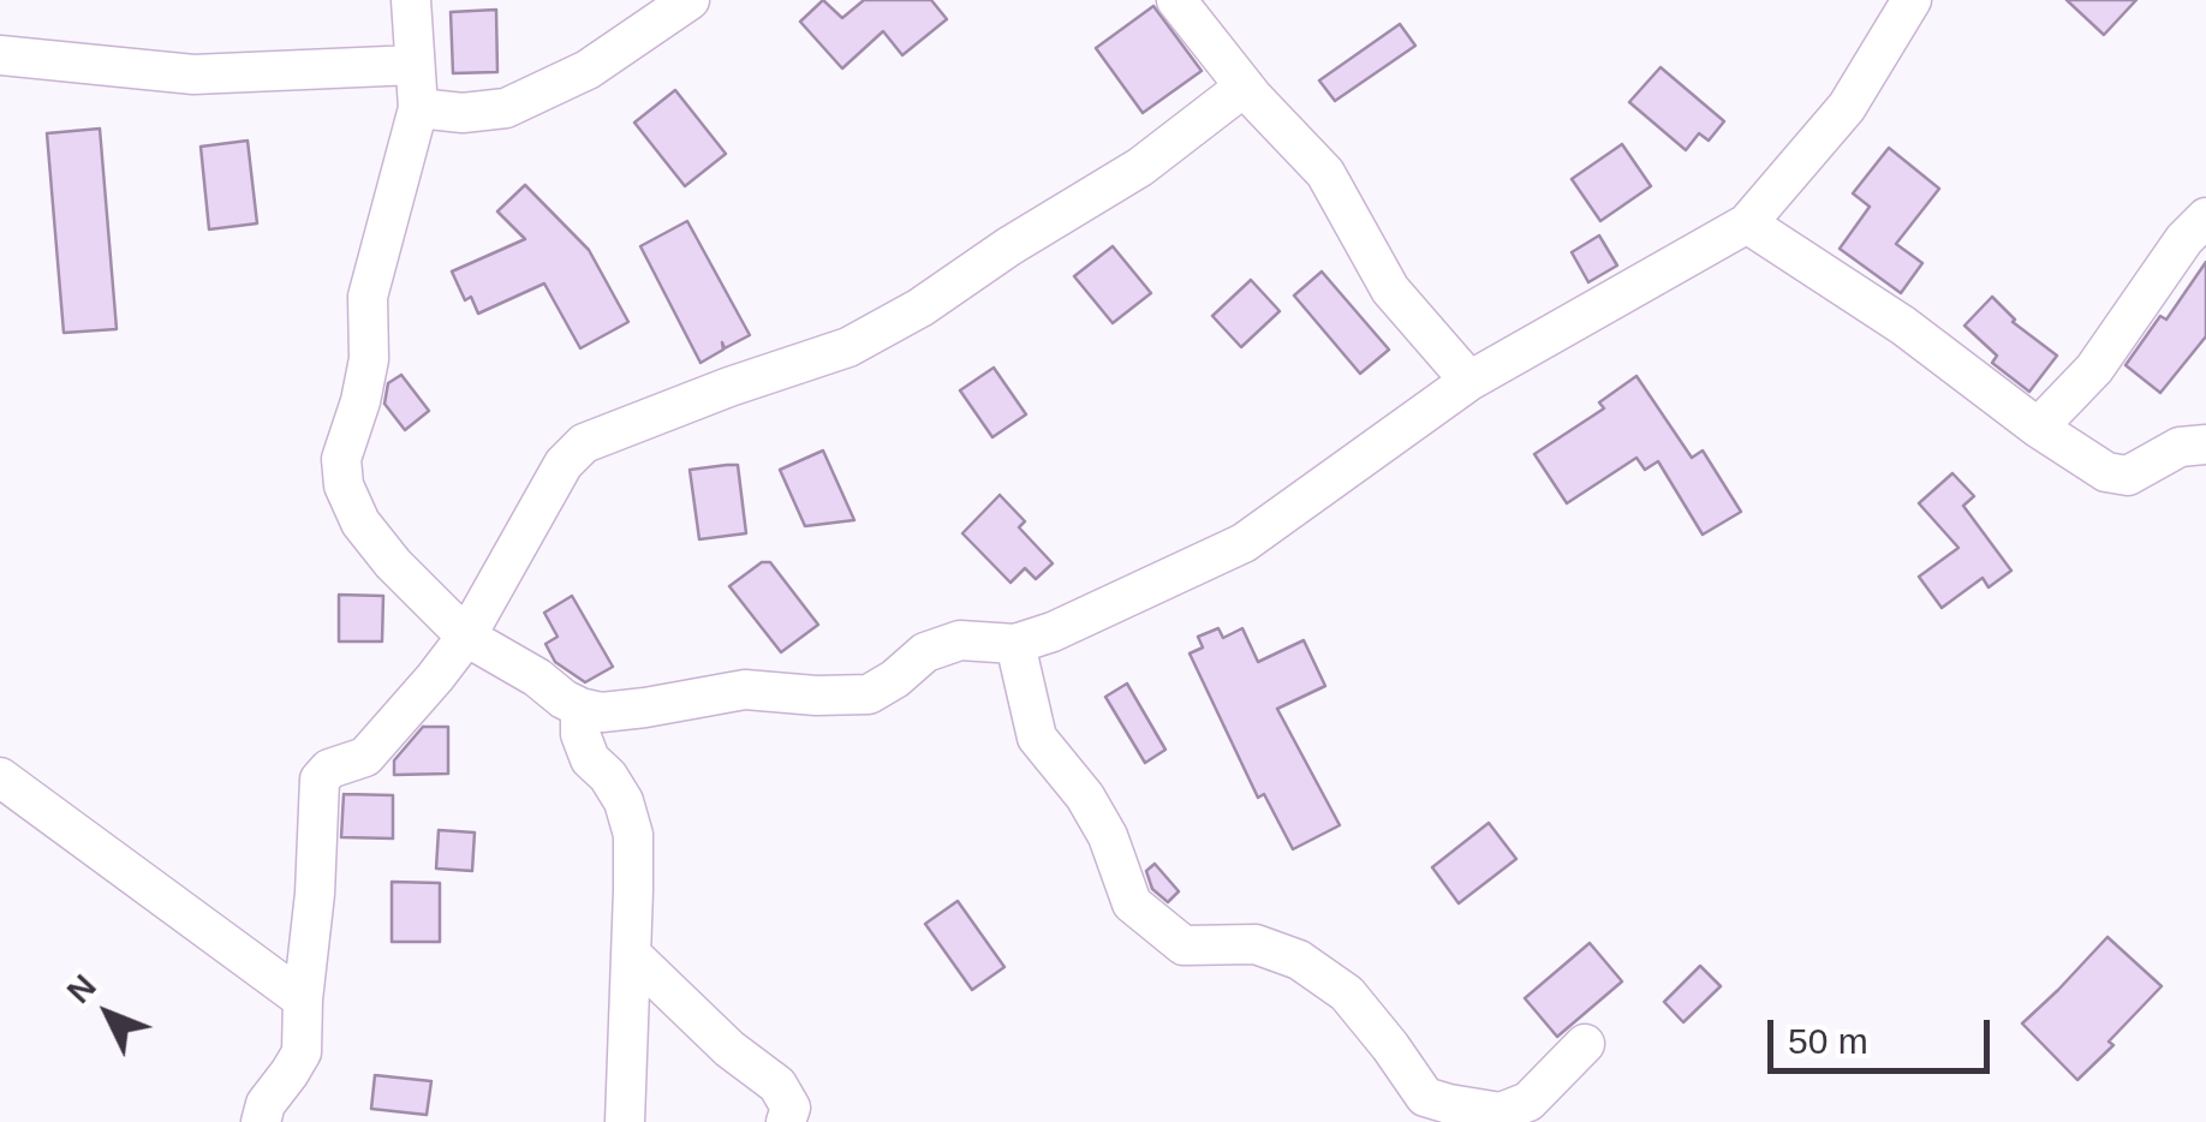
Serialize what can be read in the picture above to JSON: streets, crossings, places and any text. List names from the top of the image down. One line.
{"scale_bar":"50 m","north":"top left"}
